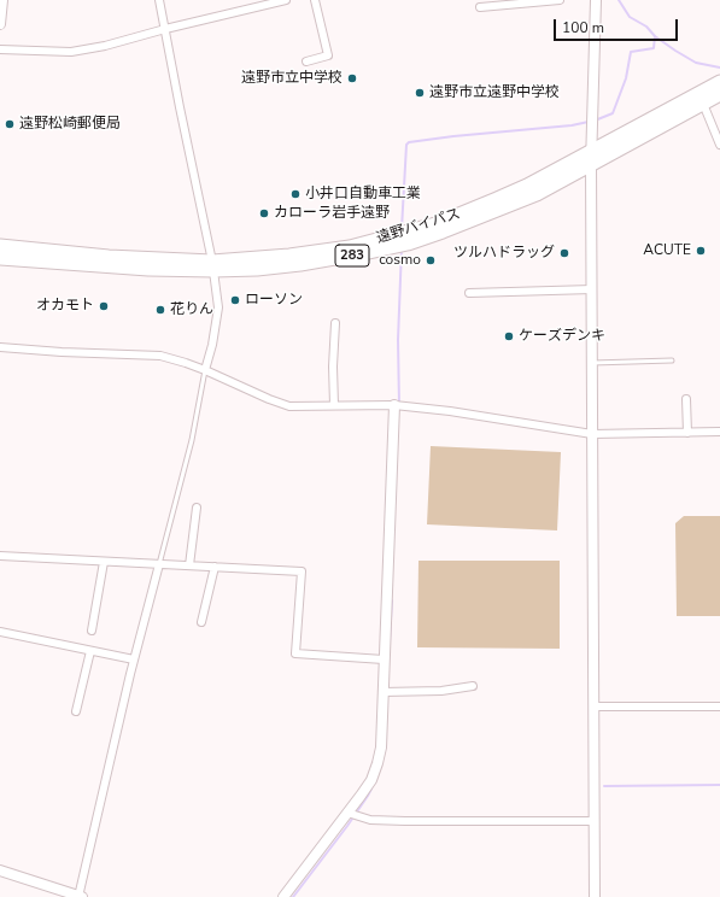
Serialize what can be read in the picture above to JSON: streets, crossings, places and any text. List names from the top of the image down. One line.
{"streets":{"highway":["遠野バイパス","283"]},"places":["遠野市立中学校","遠野市立遠野中学校","遠野松崎郵便局","小井口自動車工業","カローラ岩手遠野","ACUTE","ツルハドラッグ","cosmo","ローソン","オカモト","花りん","ケーズデンキ"],"scale_bar":"100 m"}
